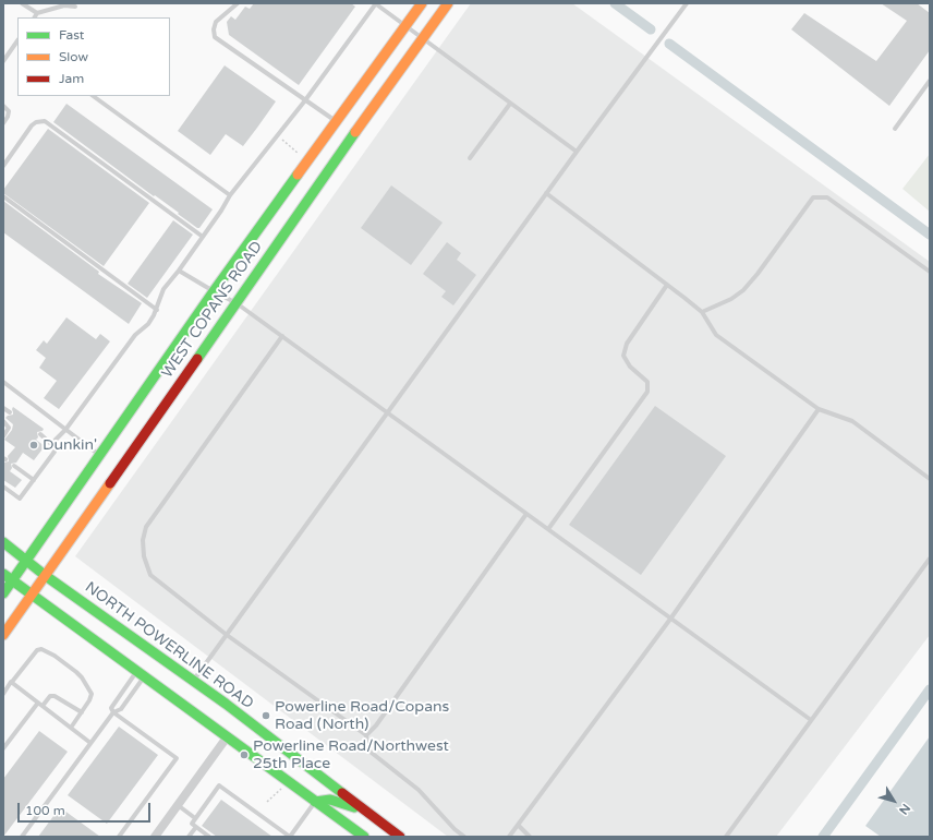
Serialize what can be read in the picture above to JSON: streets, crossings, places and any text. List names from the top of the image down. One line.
{"streets":{"main road":["WEST COPANS ROAD","NORTH POWERLINE ROAD"]},"crossings":[["WEST COPANS ROAD","NORTH POWERLINE ROAD"]],"places":["Dunkin'","Powerline Road/Copans Road (North)","Powerline Road/Northwest 25th Place"],"legend":["Fast","Slow","Jam"],"scale_bar":"100 m","north":"bottom right"}
